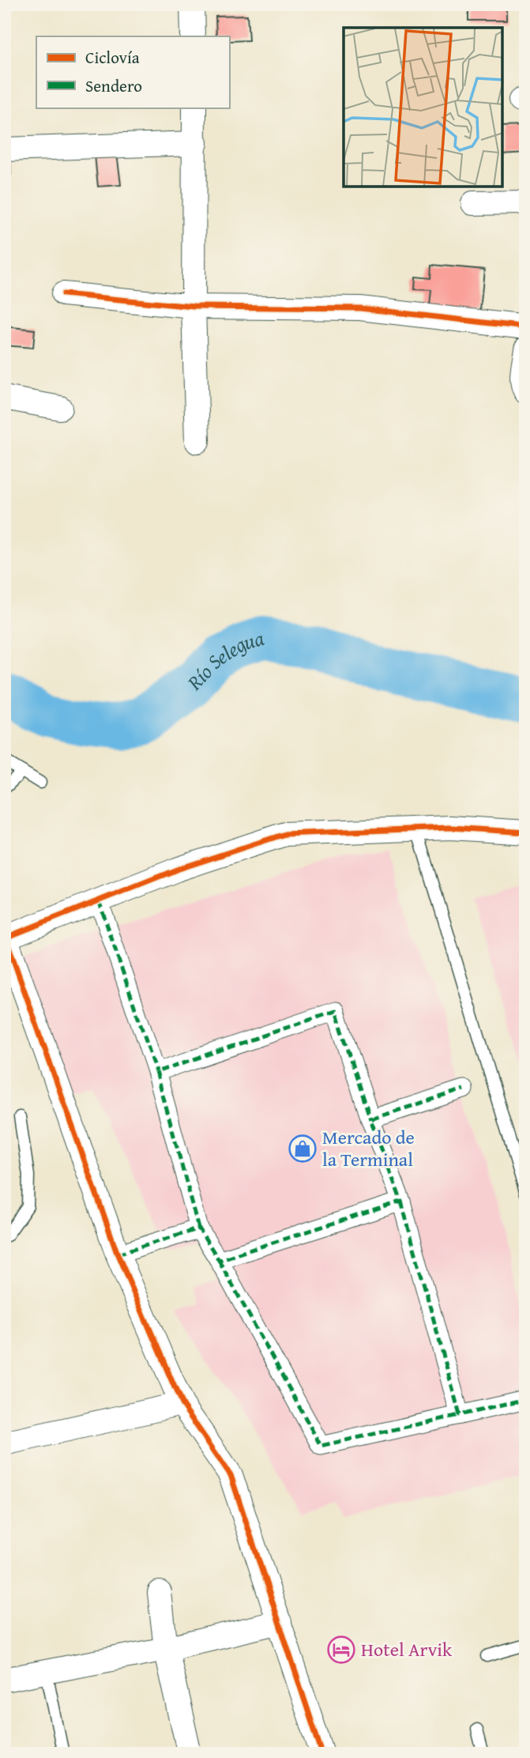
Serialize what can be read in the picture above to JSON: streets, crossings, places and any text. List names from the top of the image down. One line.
{"water":["Río Selegua"],"places":{"shop":["Mercado de la Terminal"],"hotel":["Hotel Arvik"]},"legend":["Ciclovía","Sendero"]}
